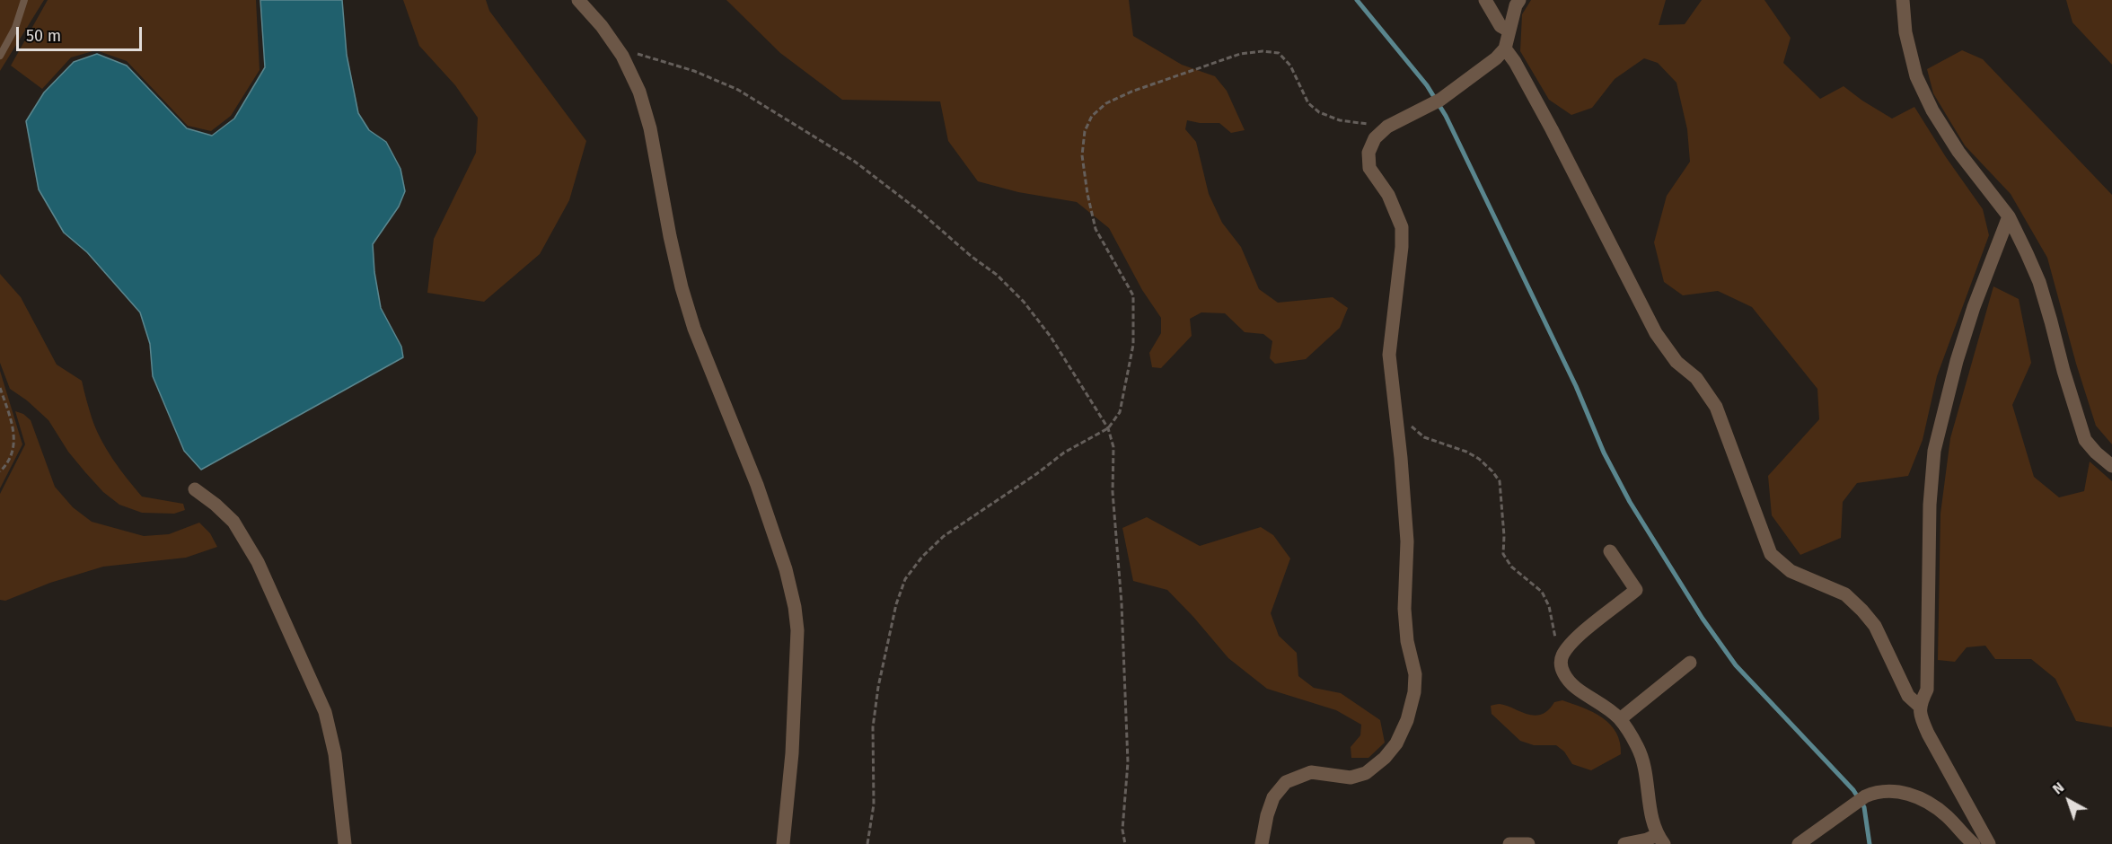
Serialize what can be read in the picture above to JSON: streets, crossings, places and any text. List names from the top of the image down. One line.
{"scale_bar":"50 m","north":"top left"}
